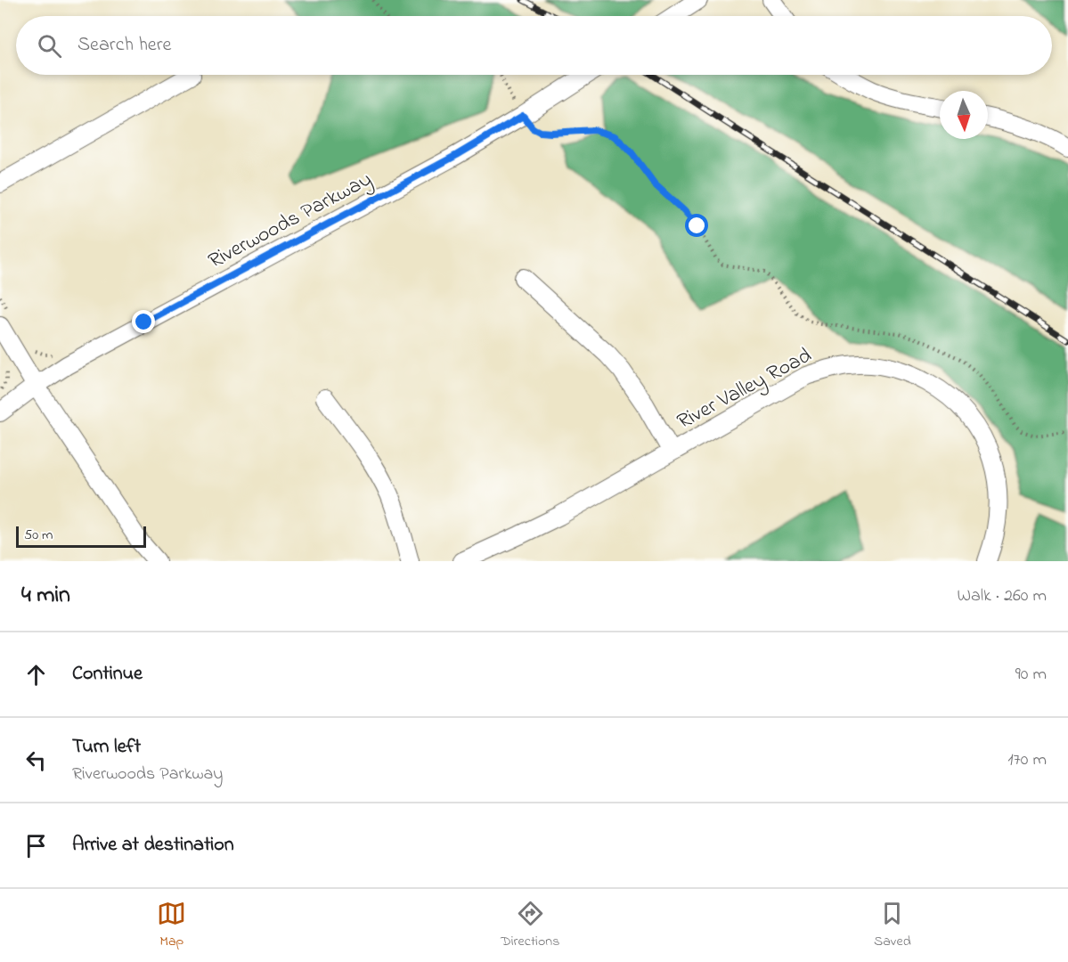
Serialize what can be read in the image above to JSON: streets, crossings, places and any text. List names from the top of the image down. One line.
{"streets":{"street":["Riverwoods Parkway","River Valley Road"]},"scale_bar":"50 m","north":"bottom","page":{"search":"Search here","scale":"50 m","heading":["4 min","Walk · 260 m"],"list":[["Continue","90 m"],["Turn left","Riverwoods Parkway","170 m"],"Arrive at destination"],"nav":["Map","Directions","Saved"]}}
